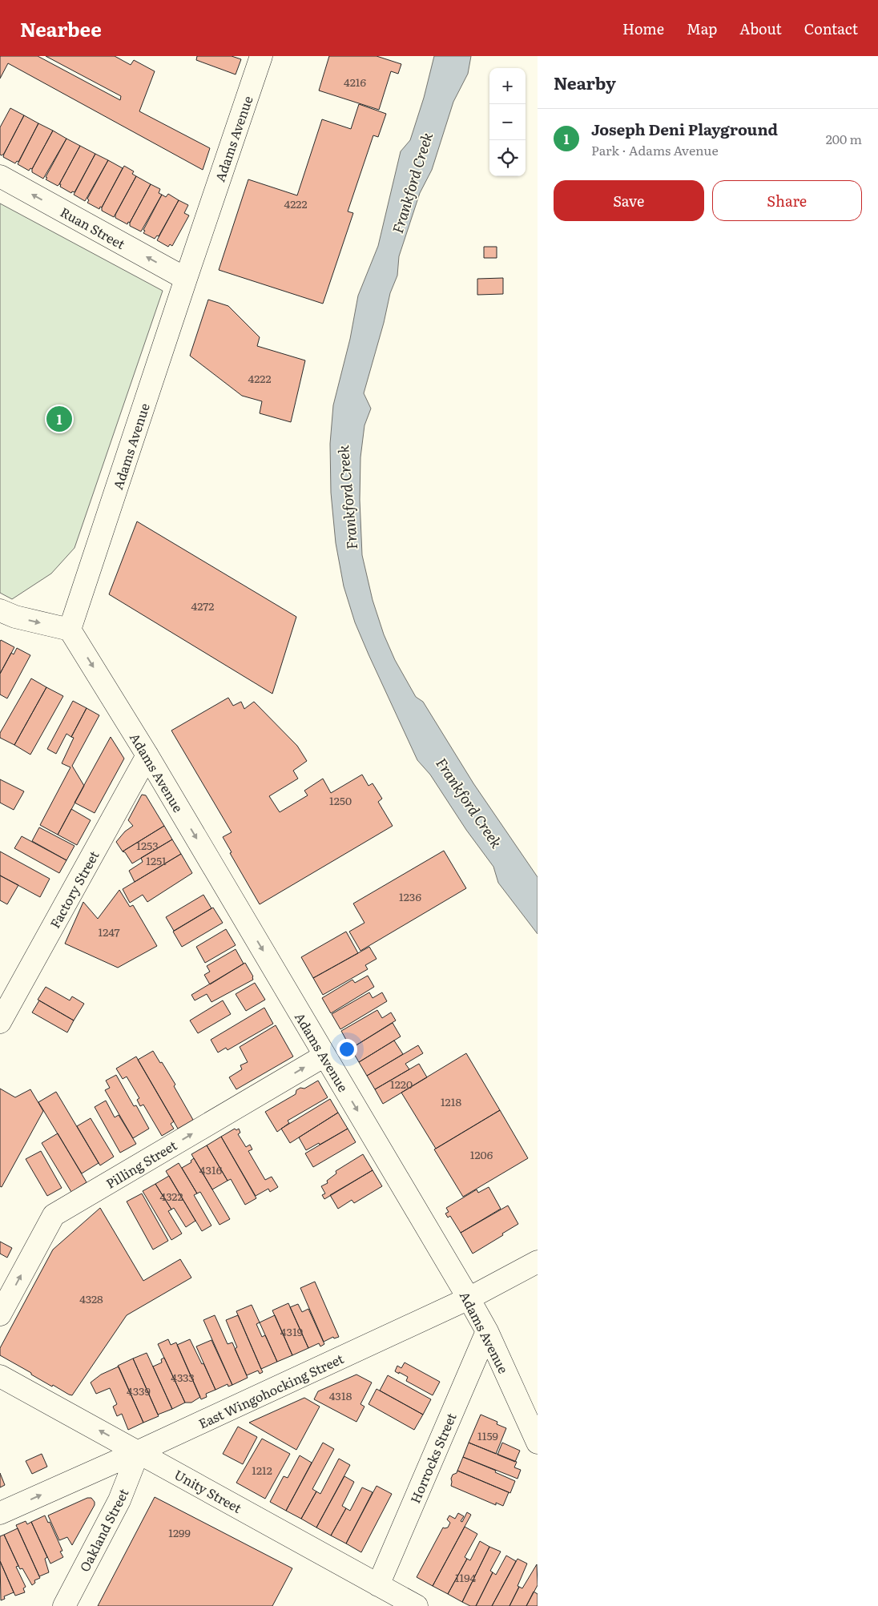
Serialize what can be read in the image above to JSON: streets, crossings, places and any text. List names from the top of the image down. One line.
{"streets":{"street":["Adams Avenue","Ruan Street","Factory Street","Pilling Street","East Wingohocking Street","Horrocks Street","Unity Street","Oakland Street"]},"crossings":[["Adams Avenue","Ruan Street"],["Adams Avenue","Factory Street"],["Adams Avenue","Pilling Street"],["Adams Avenue","East Wingohocking Street"],["Adams Avenue","Horrocks Street"],["East Wingohocking Street","Unity Street"],["East Wingohocking Street","Oakland Street"],["Horrocks Street","Unity Street"],["Unity Street","Oakland Street"]],"one_way":["Adams Avenue","Ruan Street","Pilling Street"],"water":["Frankford Creek"],"house_numbers":["4216","4222","4222","4272","1250","1253","1251","1236","1247","1220","1218","1206","4316","4322","4328","4319","4333","4339","4318","1159","1212","1299","1194"],"page":{"header":"Nearbee","nav":["Home","Map","About","Contact"],"heading":"Nearby","map_buttons":["+","−"],"list":[{"mark":"1","name":"Joseph Deni Playground","note":"Park · Adams Avenue","value":"200 m"}],"buttons":["Save","Share"],"pins":"1"}}
